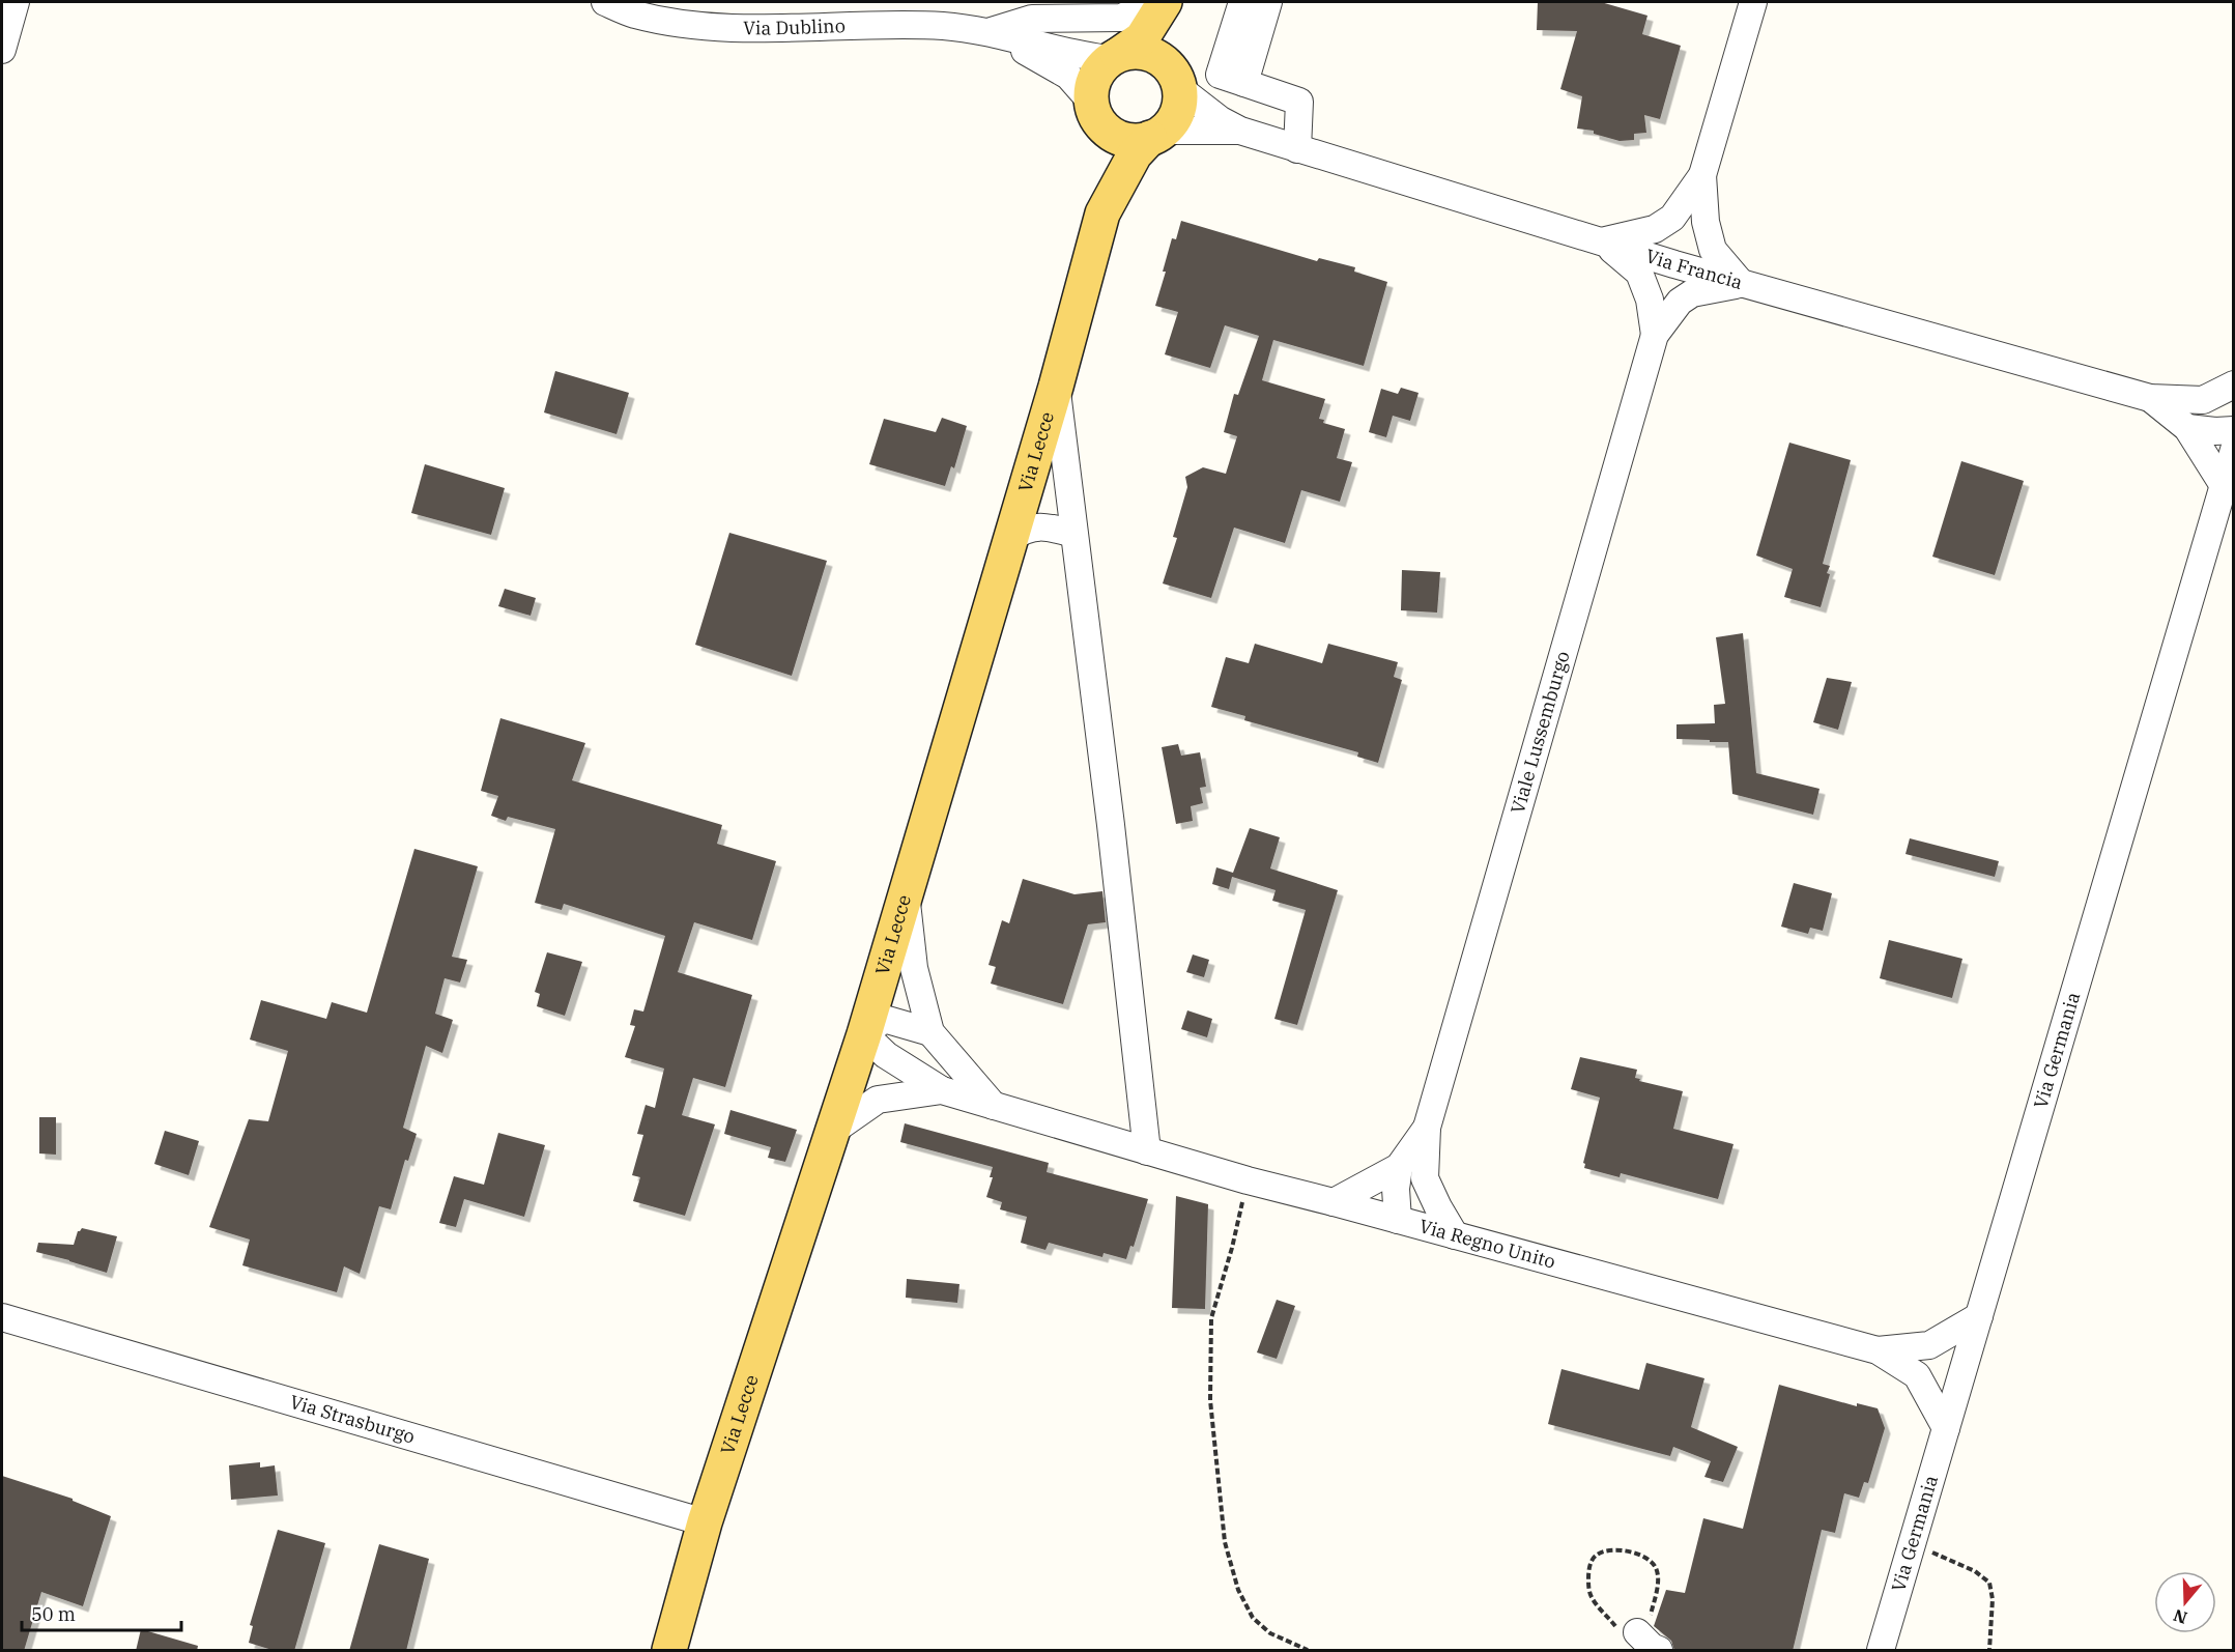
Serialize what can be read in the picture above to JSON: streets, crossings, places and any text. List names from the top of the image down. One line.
{"streets":{"main road":["Via Lecce"],"street":["Via Dublino","Via Francia","Viale Lussemburgo","Via Germania","Via Regno Unito","Via Strasburgo"]},"crossings":[["Via Dublino","Via Lecce"],["Via Lecce","Via Strasburgo"],["Via Germania","Via Regno Unito"]],"scale_bar":"50 m","north":"bottom"}
